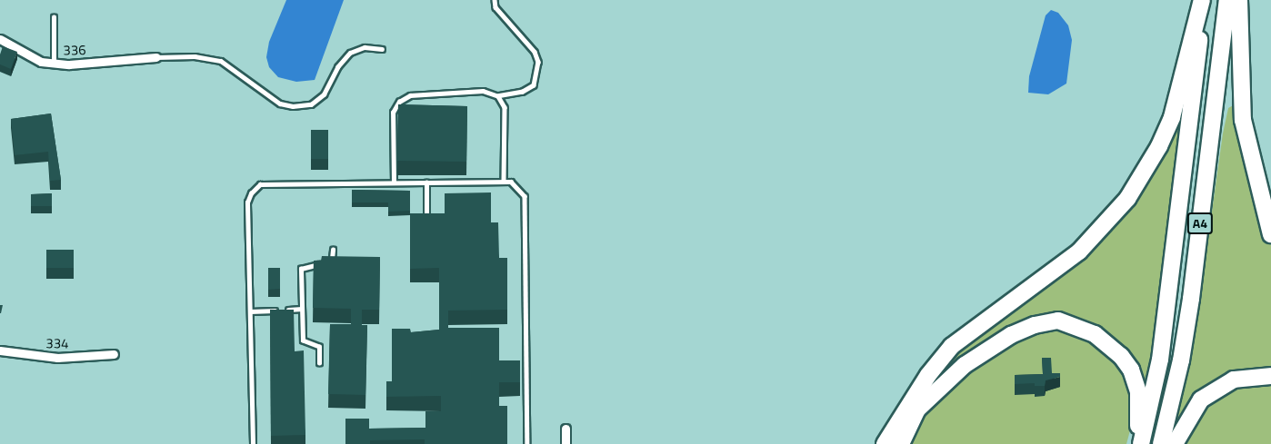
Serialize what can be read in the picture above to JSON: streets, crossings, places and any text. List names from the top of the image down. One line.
{"streets":{"highway":["A4"],"street":["336","334"]}}
